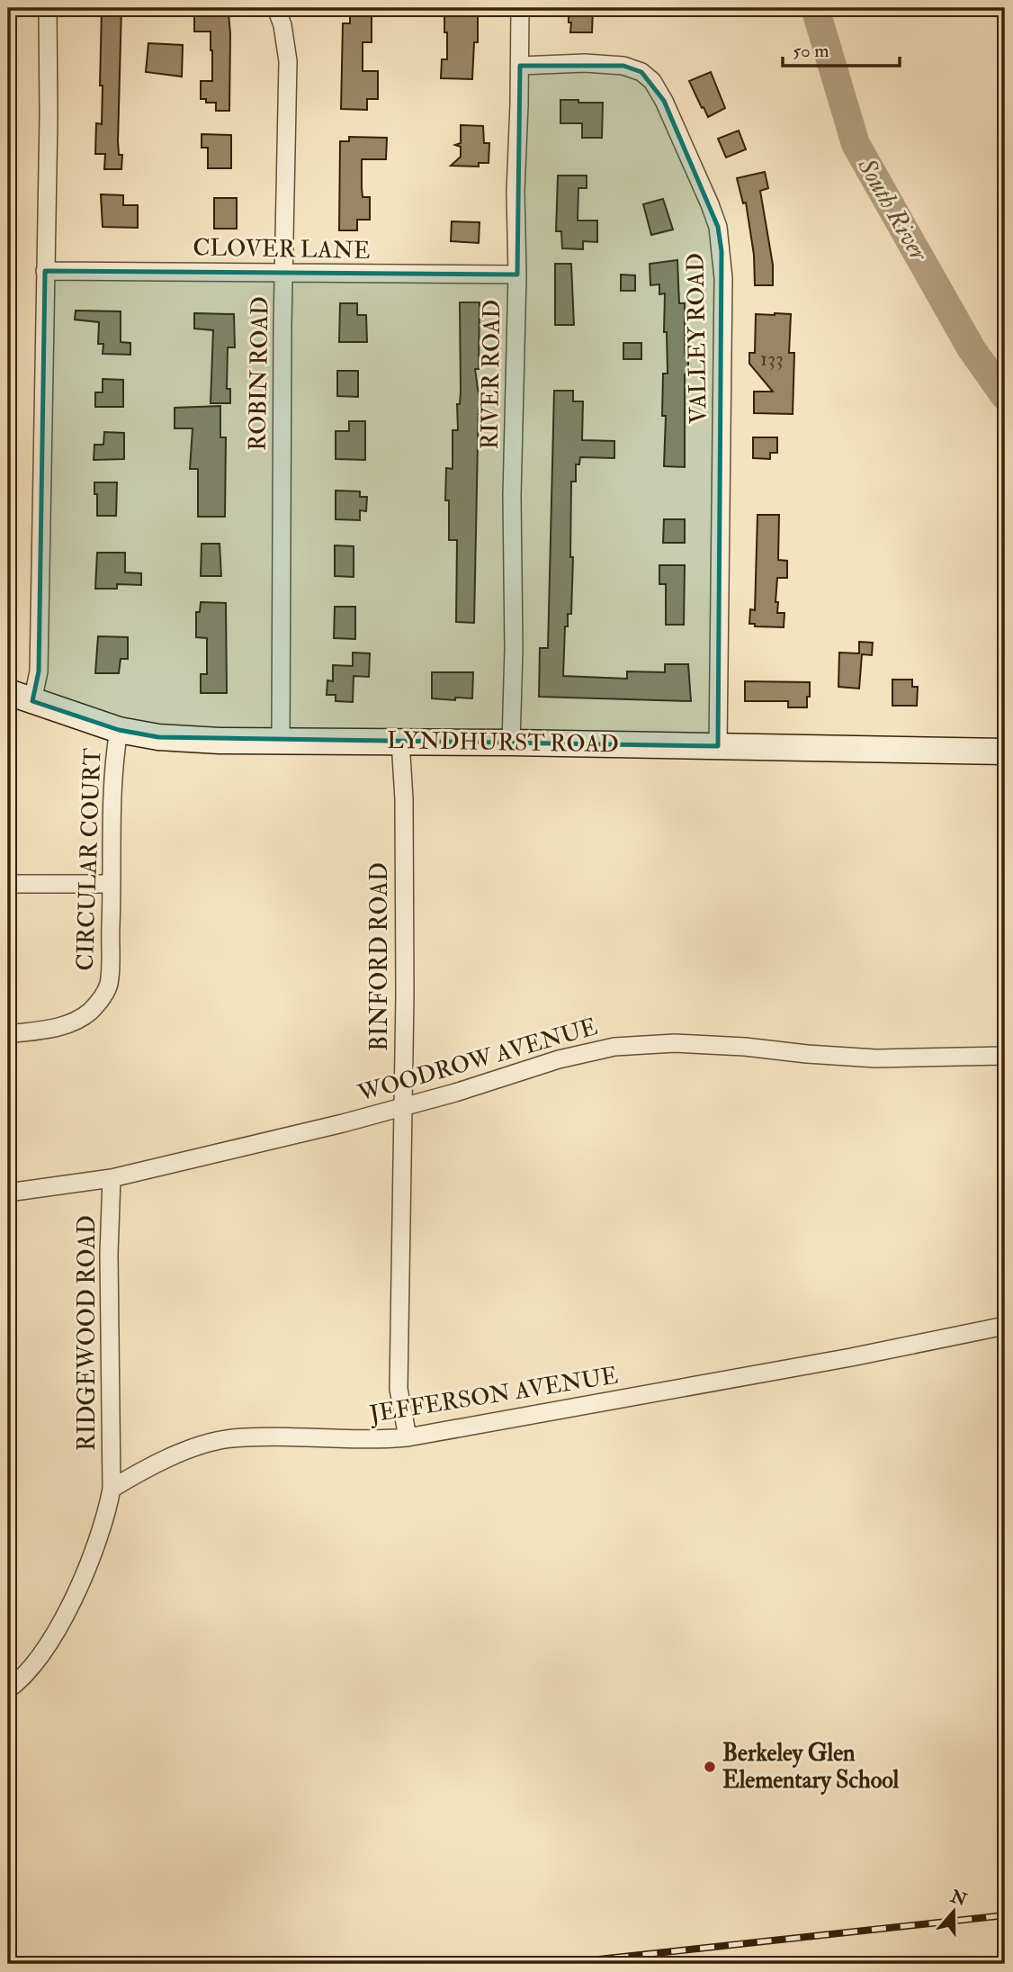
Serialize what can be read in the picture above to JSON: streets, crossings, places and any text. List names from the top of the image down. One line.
{"streets":{"main road":["LYNDHURST ROAD"],"street":["CLOVER LANE","VALLEY ROAD","ROBIN ROAD","RIVER ROAD","CIRCULAR COURT","BINFORD ROAD","WOODROW AVENUE","RIDGEWOOD ROAD","JEFFERSON AVENUE"]},"crossings":[["CLOVER LANE","ROBIN ROAD"],["CLOVER LANE","RIVER ROAD"],["VALLEY ROAD","RIVER ROAD"],["VALLEY ROAD","LYNDHURST ROAD"],["ROBIN ROAD","LYNDHURST ROAD"],["RIVER ROAD","LYNDHURST ROAD"],["LYNDHURST ROAD","CIRCULAR COURT"],["LYNDHURST ROAD","BINFORD ROAD"],["BINFORD ROAD","WOODROW AVENUE"],["BINFORD ROAD","JEFFERSON AVENUE"],["WOODROW AVENUE","RIDGEWOOD ROAD"],["RIDGEWOOD ROAD","JEFFERSON AVENUE"]],"water":["South River"],"places":["Berkeley Glen Elementary School"],"house_numbers":["133"],"scale_bar":"50 m","north":"top"}
